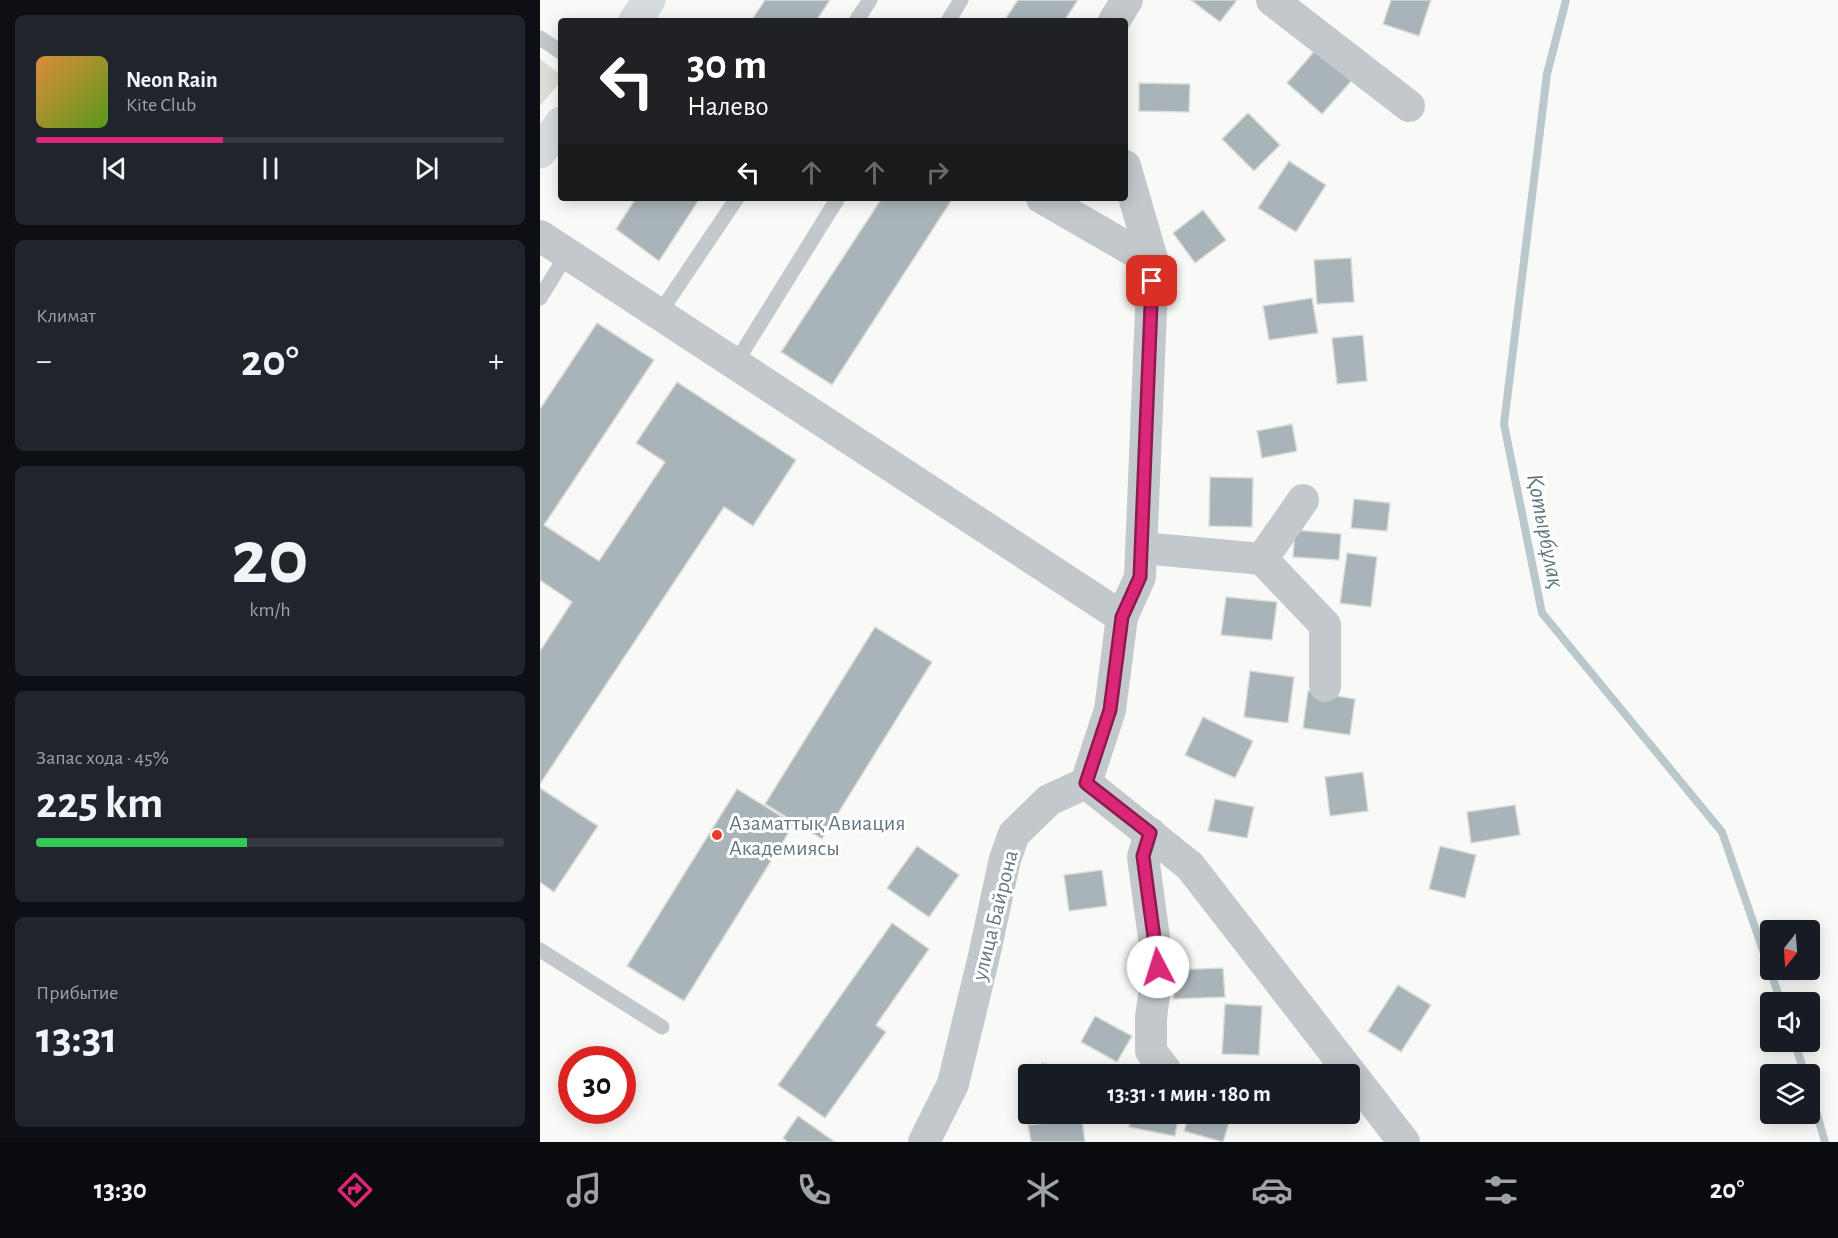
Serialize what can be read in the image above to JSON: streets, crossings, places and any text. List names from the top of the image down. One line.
{"streets":{"street":["улица Байрона"]},"water":["Қотырбұлақ"],"places":["Азаматтық Авиация Академиясы"],"north":"bottom","page":{"turn":["30 m","Налево"],"song":["Neon Rain","Kite Club"],"tile":["Климат",["20","km/h"],["Запас хода · 45%","225 km"],["Прибытие","13:31"]],"heat":["−","20°","+"],"limit":"30","trip":"13:31 · 1 мин · 180 m","tabs":["13:30","20°"]}}
